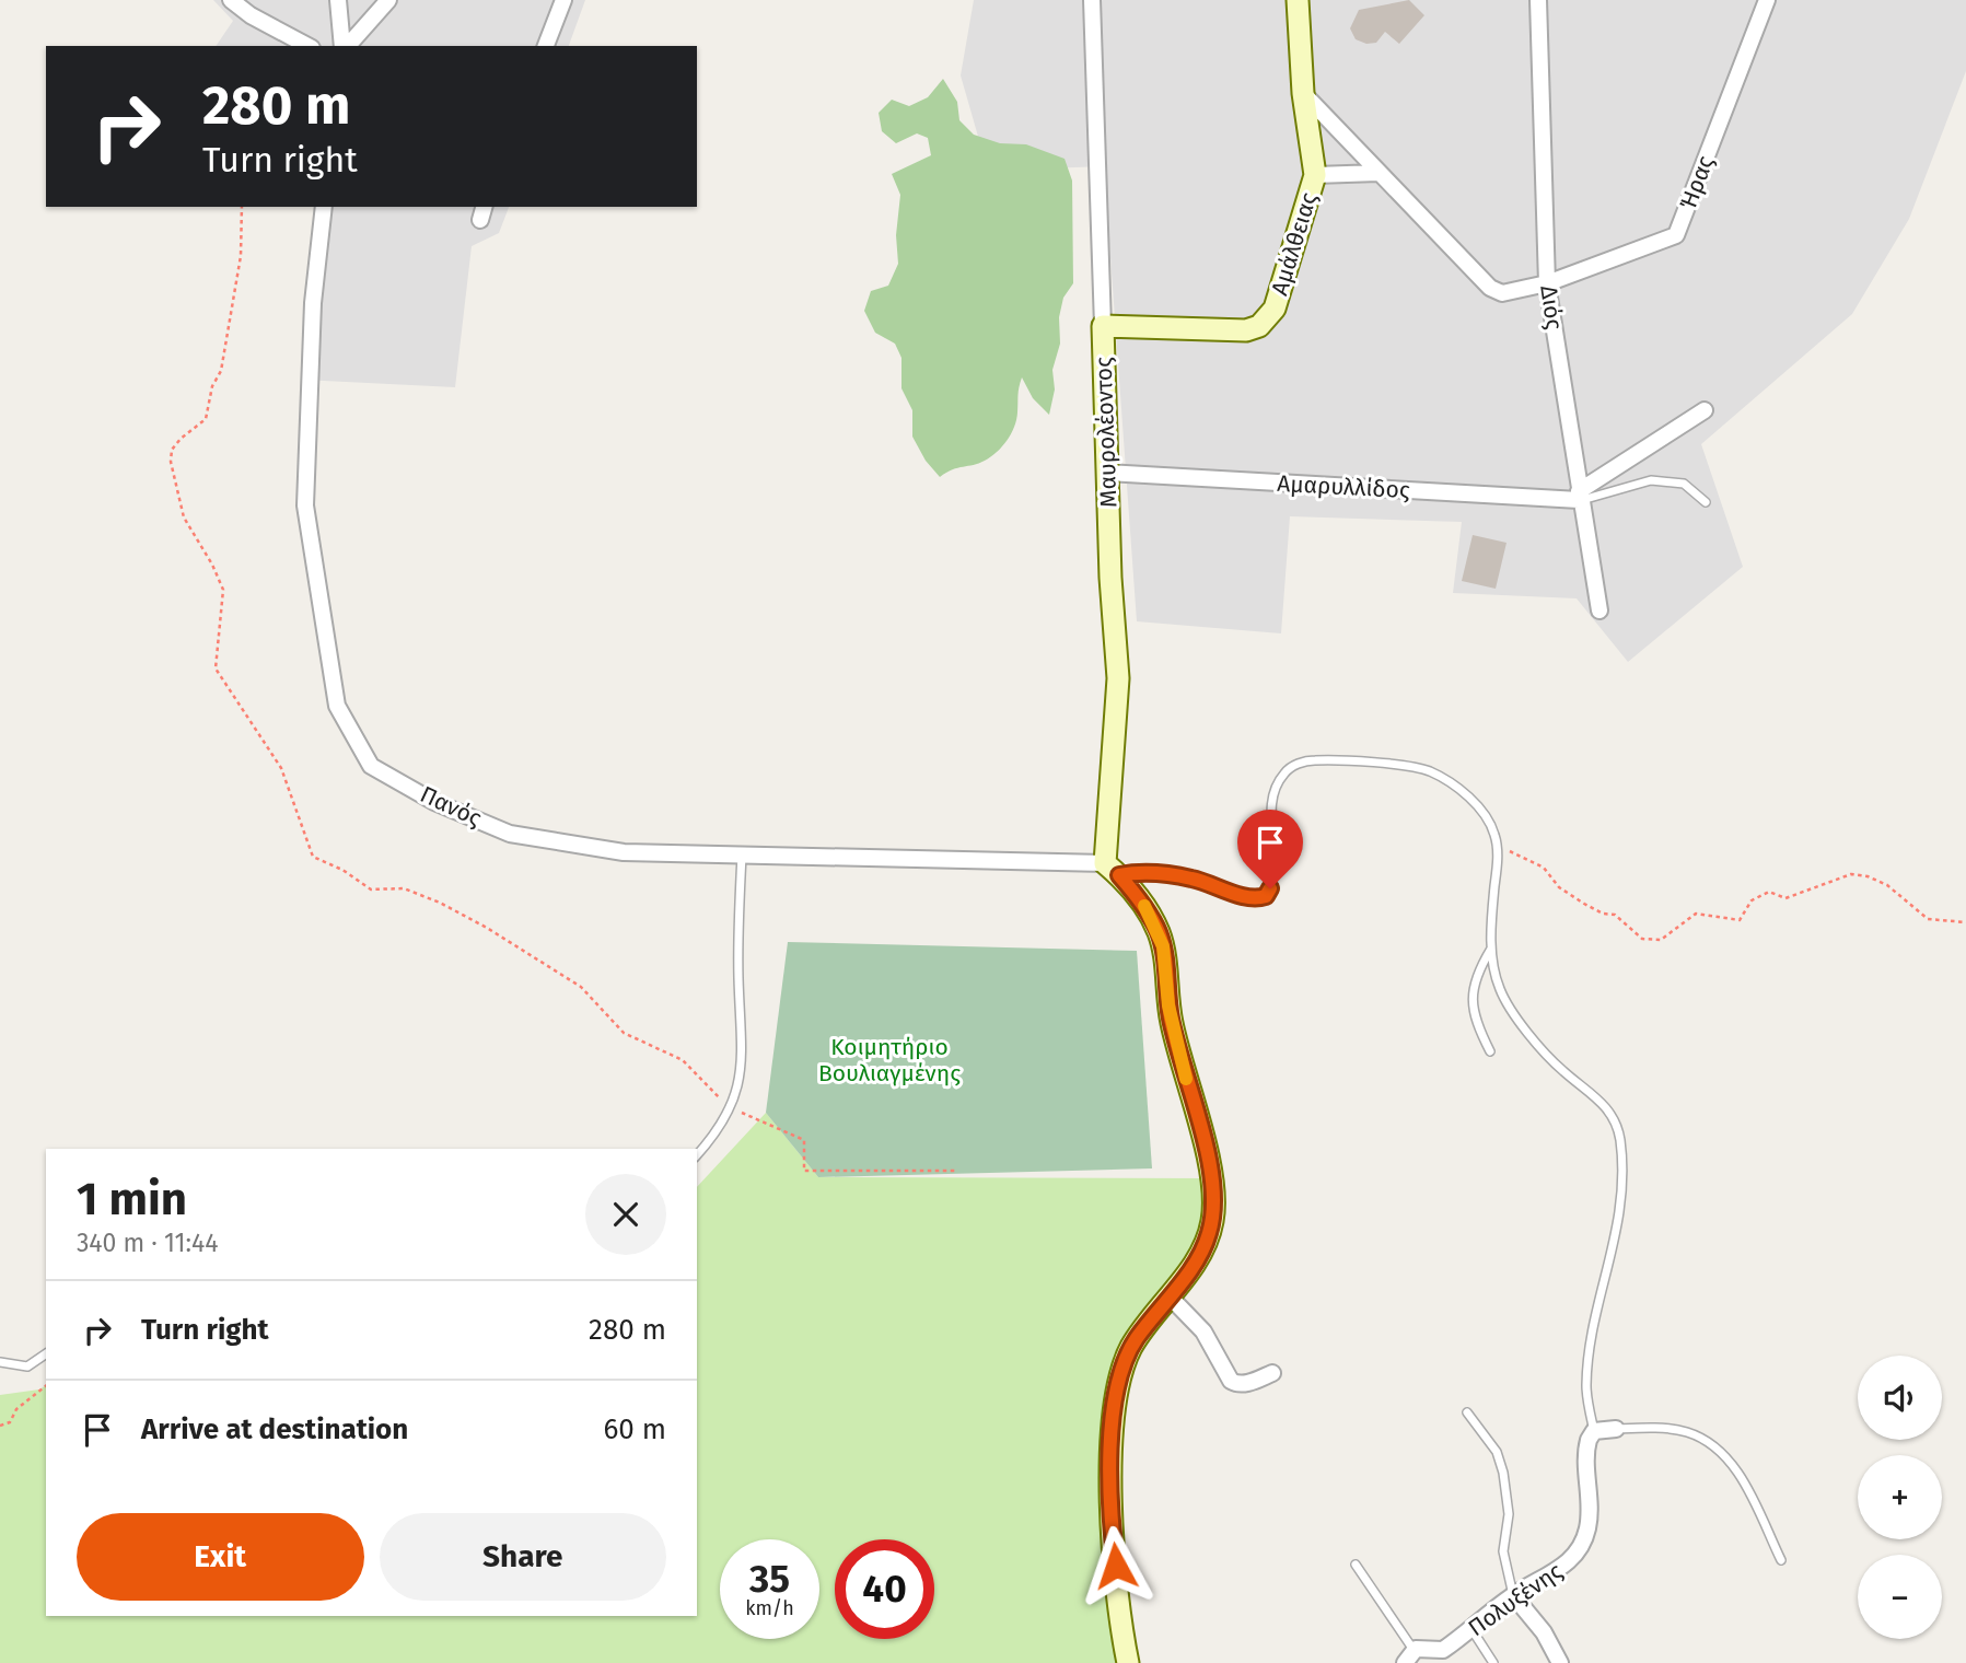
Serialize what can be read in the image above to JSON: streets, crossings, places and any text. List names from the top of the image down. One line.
{"streets":{"street":["Ήρας","Αμάλθειας","Διός","Μαυρολέοντος","Αμαρυλλίδος","Πανός","Πολυξένης"]},"crossings":[["Ήρας","Αμάλθειας"],["Ήρας","Διός"],["Αμάλθειας","Μαυρολέοντος"],["Διός","Αμαρυλλίδος"],["Μαυρολέοντος","Αμαρυλλίδος"],["Μαυρολέοντος","Πανός"]],"parks":["Κοιμητήριο Βουλιαγμένης"],"page":{"turn":["280 m","Turn right"],"heading":["1 min","340 m · 11:44"],"list":[{"name":"Turn right","value":"280 m"},{"name":"Arrive at destination","value":"60 m"}],"map_buttons":["+","−"],"buttons":["Exit","Share"],"speed":"35 km/h","limit":"40"}}
